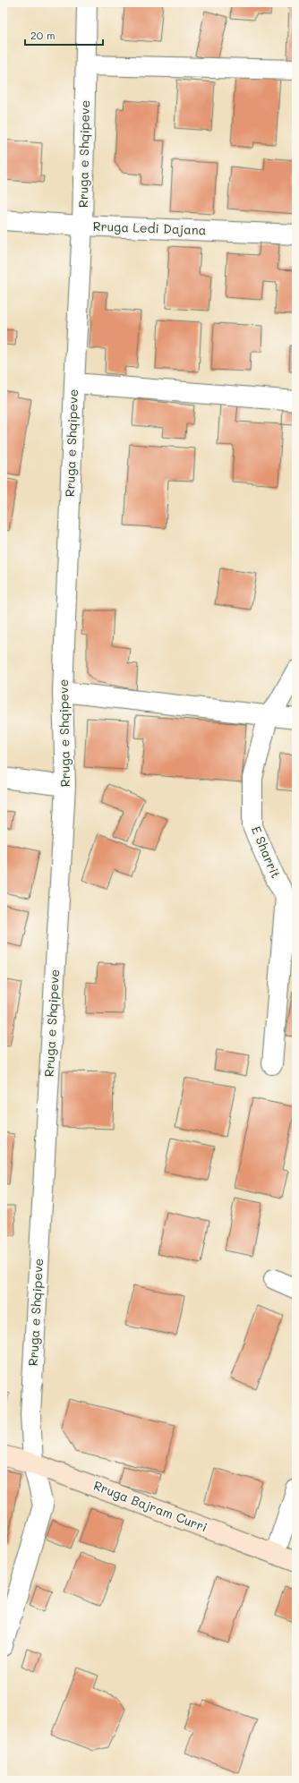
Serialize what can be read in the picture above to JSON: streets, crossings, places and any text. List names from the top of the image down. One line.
{"streets":{"main road":["Rruga Bajram Curri"],"street":["Rruga e Shqipeve","Rruga Ledi Dajana","E Sharrit"]},"crossings":[["Rruga e Shqipeve","Rruga Ledi Dajana"],["Rruga e Shqipeve","Rruga Bajram Curri"]],"scale_bar":"20 m"}
